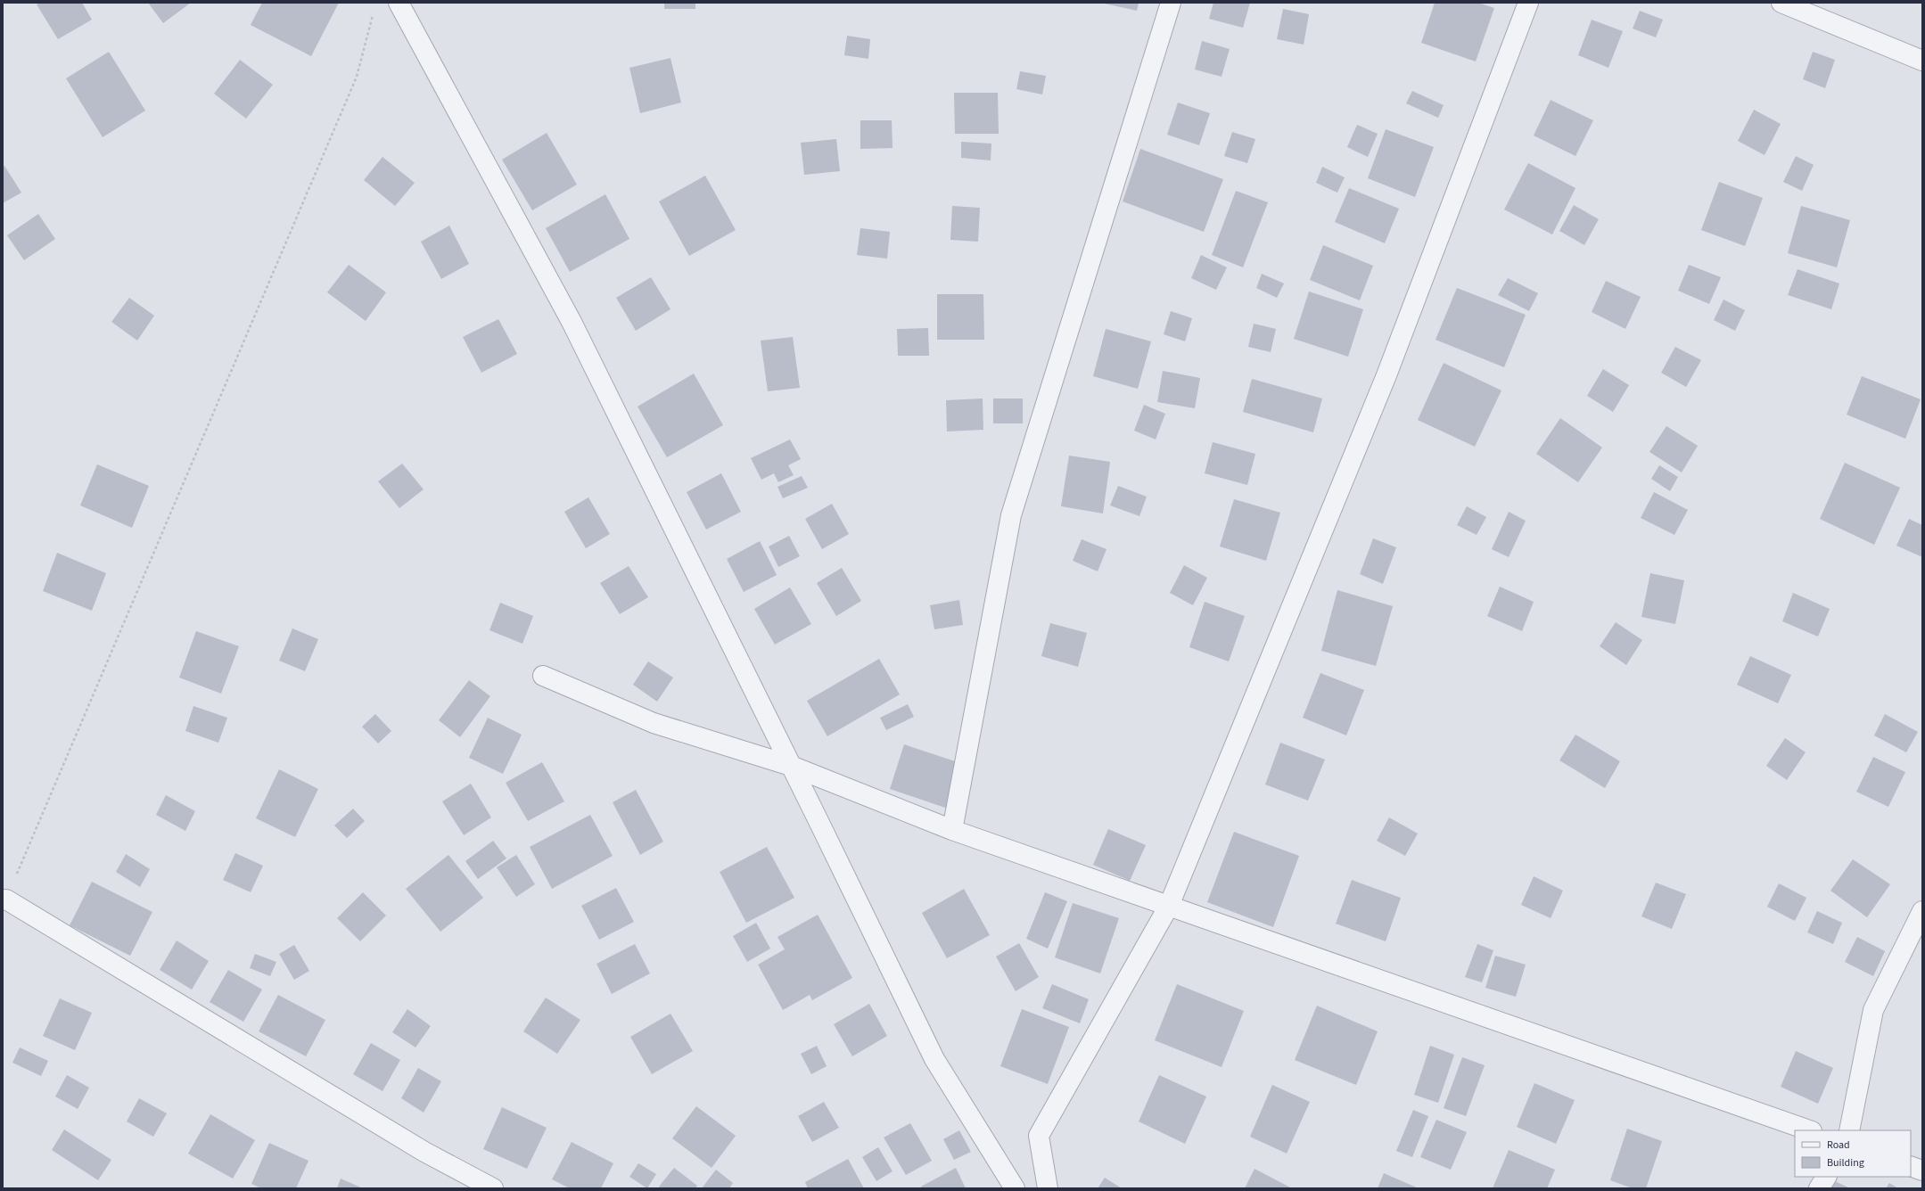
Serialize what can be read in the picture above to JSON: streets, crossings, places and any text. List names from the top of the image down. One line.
{"legend":["Road","Building"]}
